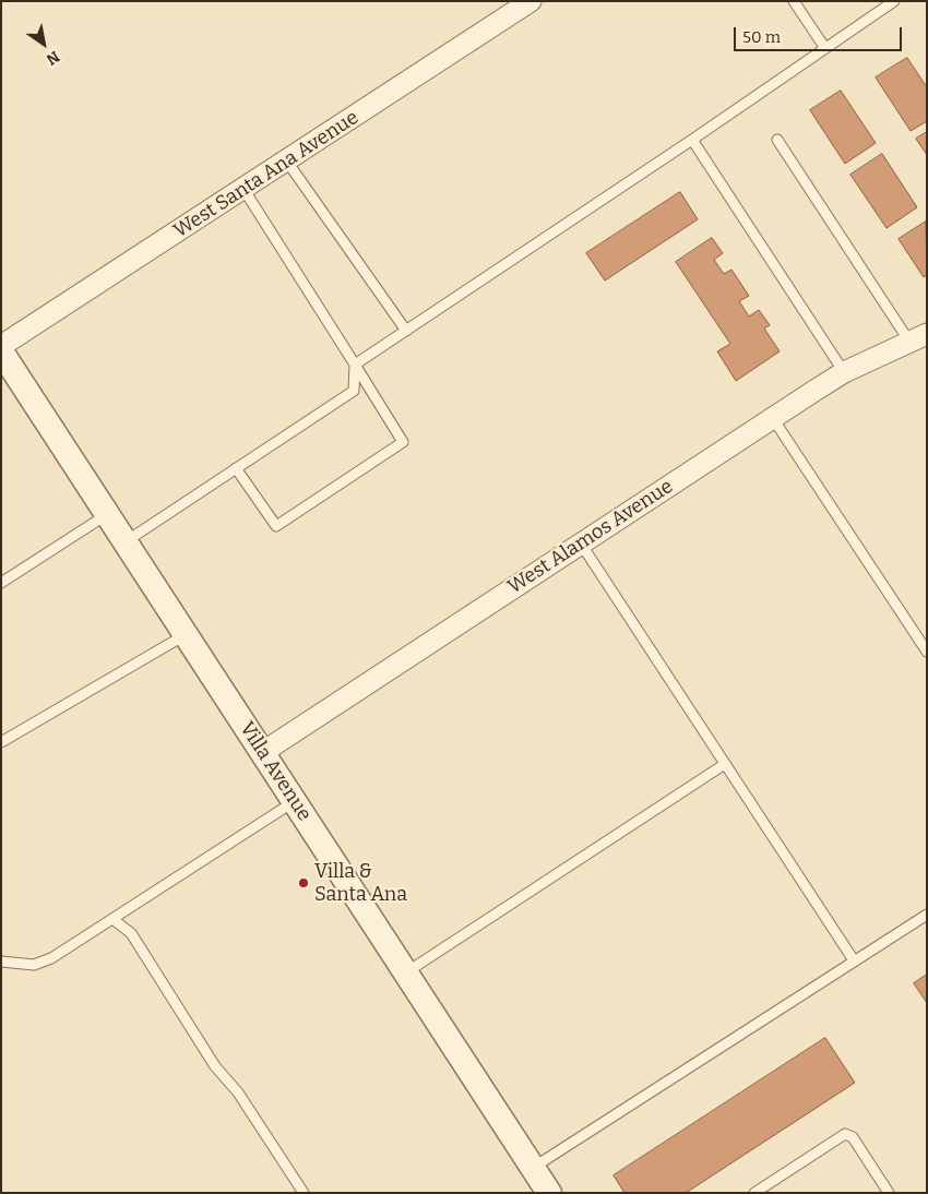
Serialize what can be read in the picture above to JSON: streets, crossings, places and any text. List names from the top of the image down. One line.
{"streets":{"street":["West Santa Ana Avenue","West Alamos Avenue","Villa Avenue"]},"crossings":[["West Alamos Avenue","Villa Avenue"]],"places":["Villa & Santa Ana"],"scale_bar":"50 m","north":"bottom right"}
